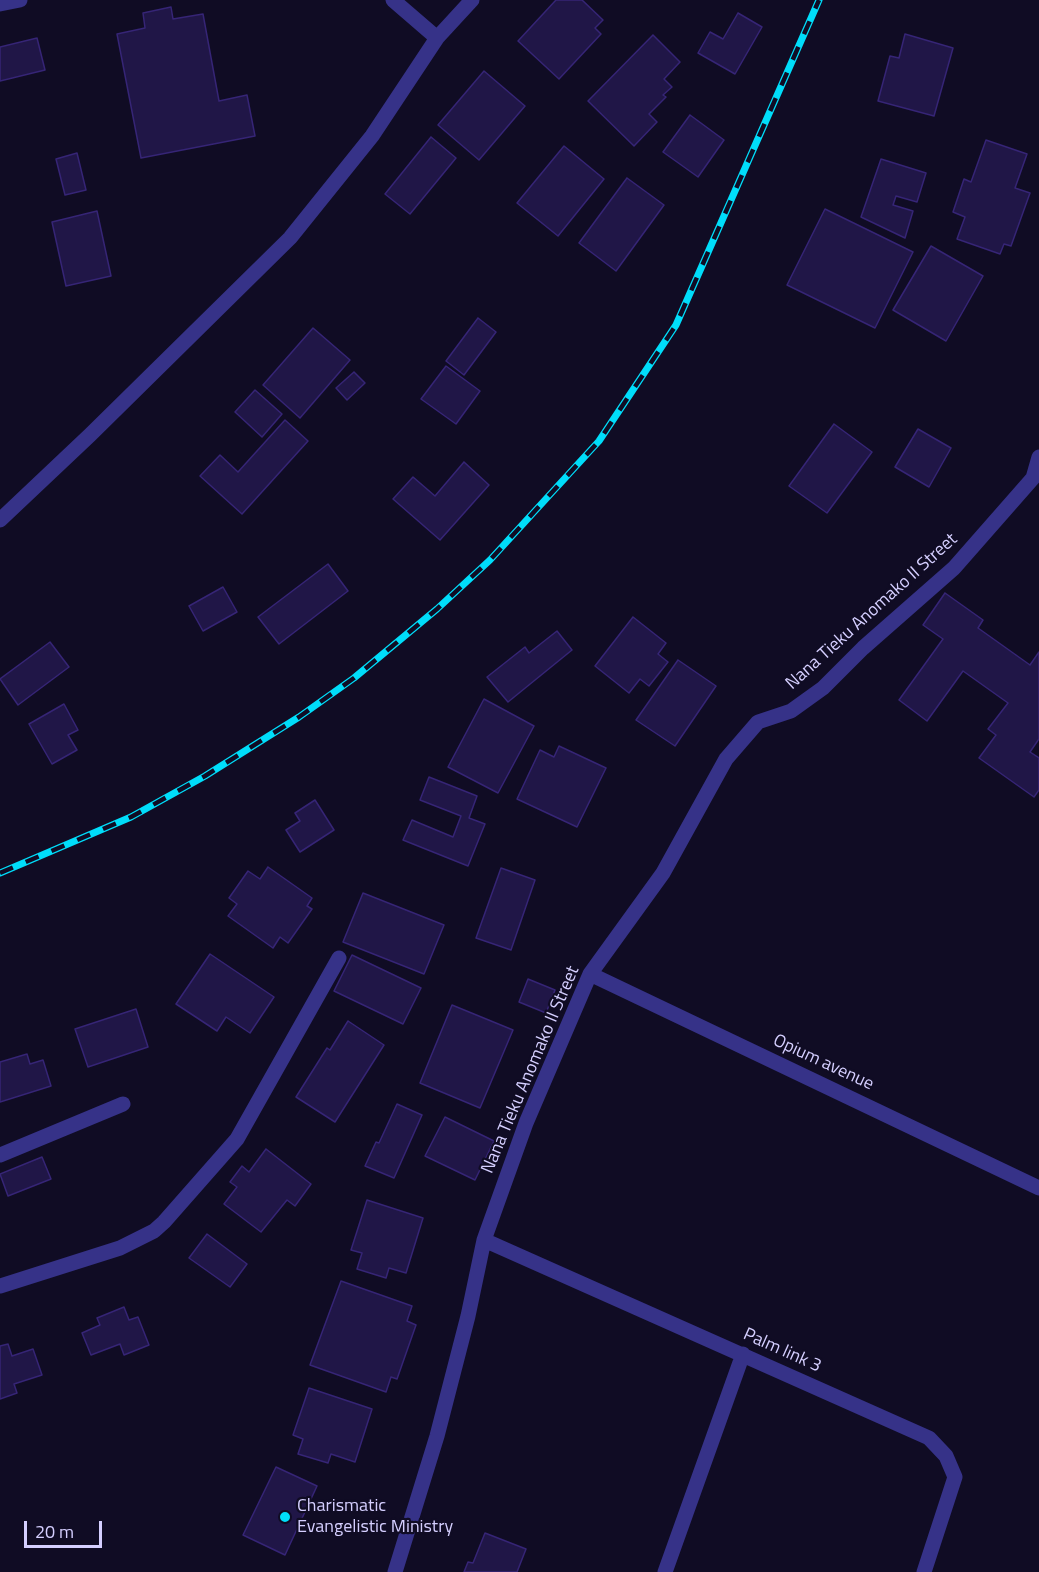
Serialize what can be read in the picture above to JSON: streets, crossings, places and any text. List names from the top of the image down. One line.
{"streets":{"street":["Nana Tieku Anomako II Street","Opium avenue","Palm link 3"]},"crossings":[["Nana Tieku Anomako II Street","Opium avenue"],["Nana Tieku Anomako II Street","Palm link 3"]],"places":["Charismatic Evangelistic Ministry"],"scale_bar":"20 m"}
